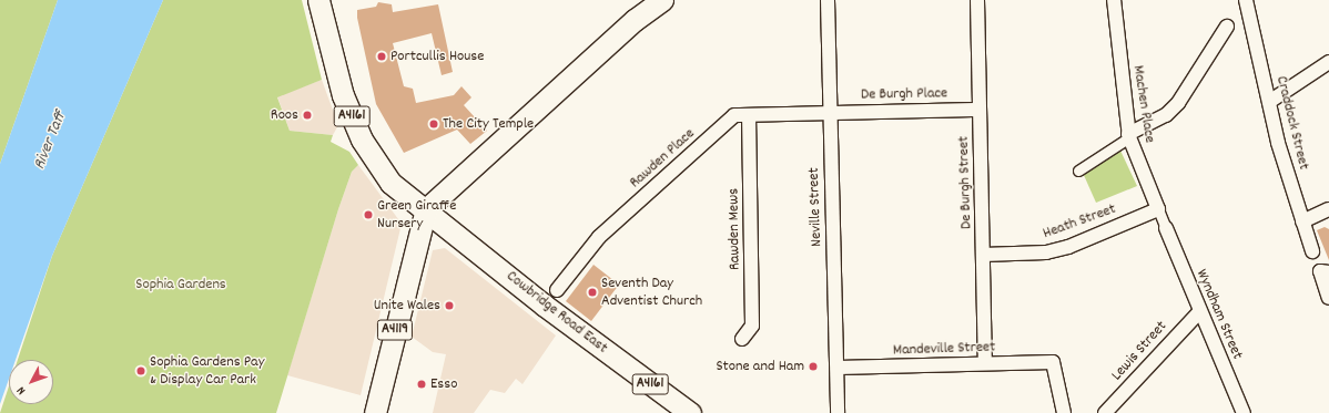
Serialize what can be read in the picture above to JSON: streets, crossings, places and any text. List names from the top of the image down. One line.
{"streets":{"main road":["A4161","Cowbridge Road East","A4119"],"street":["De Burgh Place","Machen Place","Craddock Street","Rawden Place","De Burgh Street","Neville Street","Heath Street","Rawden Mews","Wyndham Street","Mandeville Street","Lewis Street"]},"crossings":[["De Burgh Place","Rawden Place"],["De Burgh Place","De Burgh Street"],["De Burgh Place","Neville Street"],["Machen Place","Heath Street"],["Rawden Place","Neville Street"],["Rawden Place","Rawden Mews"],["De Burgh Street","Heath Street"],["De Burgh Street","Mandeville Street"],["Neville Street","Mandeville Street"],["Cowbridge Road East","A4119"],["Wyndham Street","Lewis Street"]],"water":["River Taff"],"parks":["Sophia Gardens"],"places":["Portcullis House","Roos","The City Temple","Green Giraffe Nursery","Seventh Day Adventist Church","Unite Wales","Stone and Ham","Sophia Gardens Pay & Display Car Park","Esso"],"north":"bottom left"}
